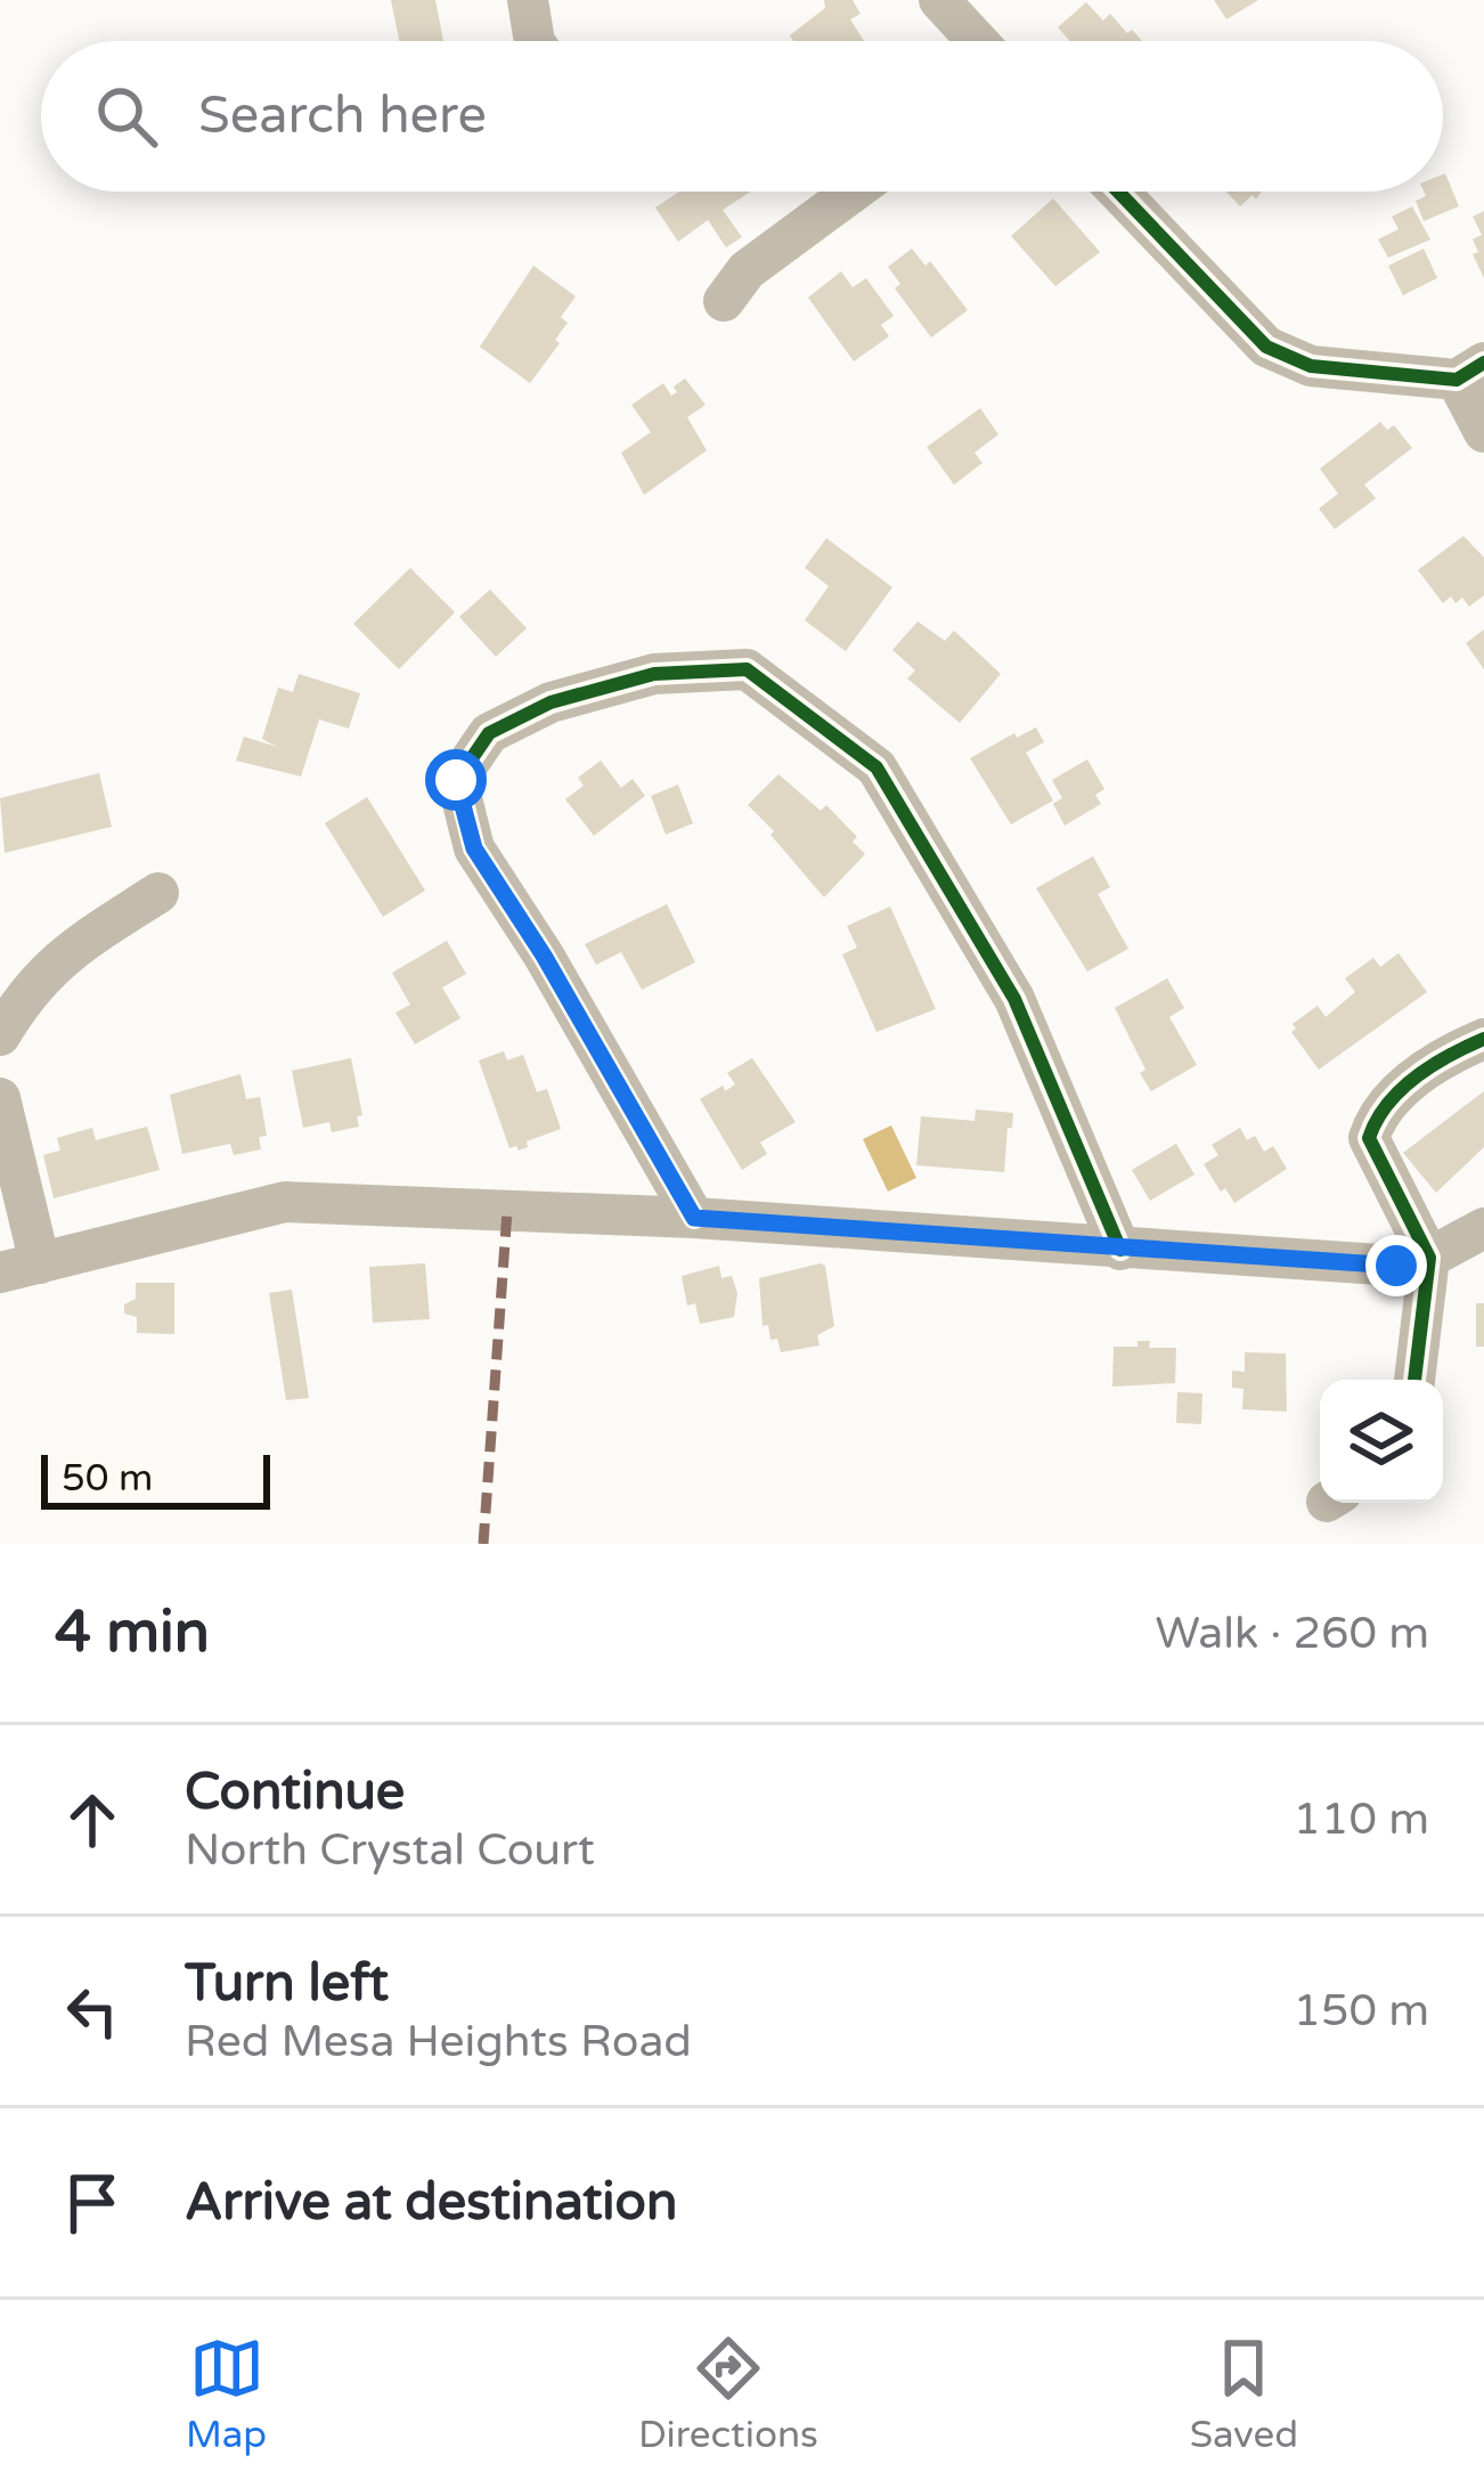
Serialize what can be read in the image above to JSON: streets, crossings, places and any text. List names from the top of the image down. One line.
{"scale_bar":"50 m","page":{"search":"Search here","scale":"50 m","heading":["4 min","Walk · 260 m"],"list":[["Continue","North Crystal Court","110 m"],["Turn left","Red Mesa Heights Road","150 m"],"Arrive at destination"],"nav":["Map","Directions","Saved"]}}
